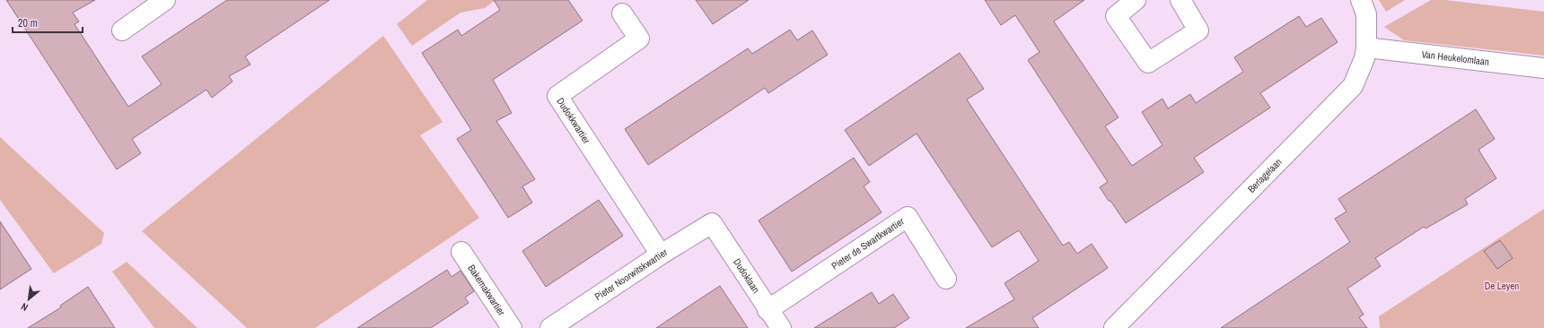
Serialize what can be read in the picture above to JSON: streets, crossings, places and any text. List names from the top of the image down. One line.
{"streets":{"street":["Van Heukelomlaan","Dudokkwartier","Berlagelaan","Pieter de Swartkwartier","Pieter Noorwitskwartier","Dudoklaan","Bakemakwartier"]},"crossings":[["Van Heukelomlaan","Berlagelaan"],["Dudokkwartier","Pieter Noorwitskwartier"],["Pieter de Swartkwartier","Dudoklaan"],["Pieter Noorwitskwartier","Dudoklaan"]],"parks":["De Leyen"],"scale_bar":"20 m","north":"bottom left"}
